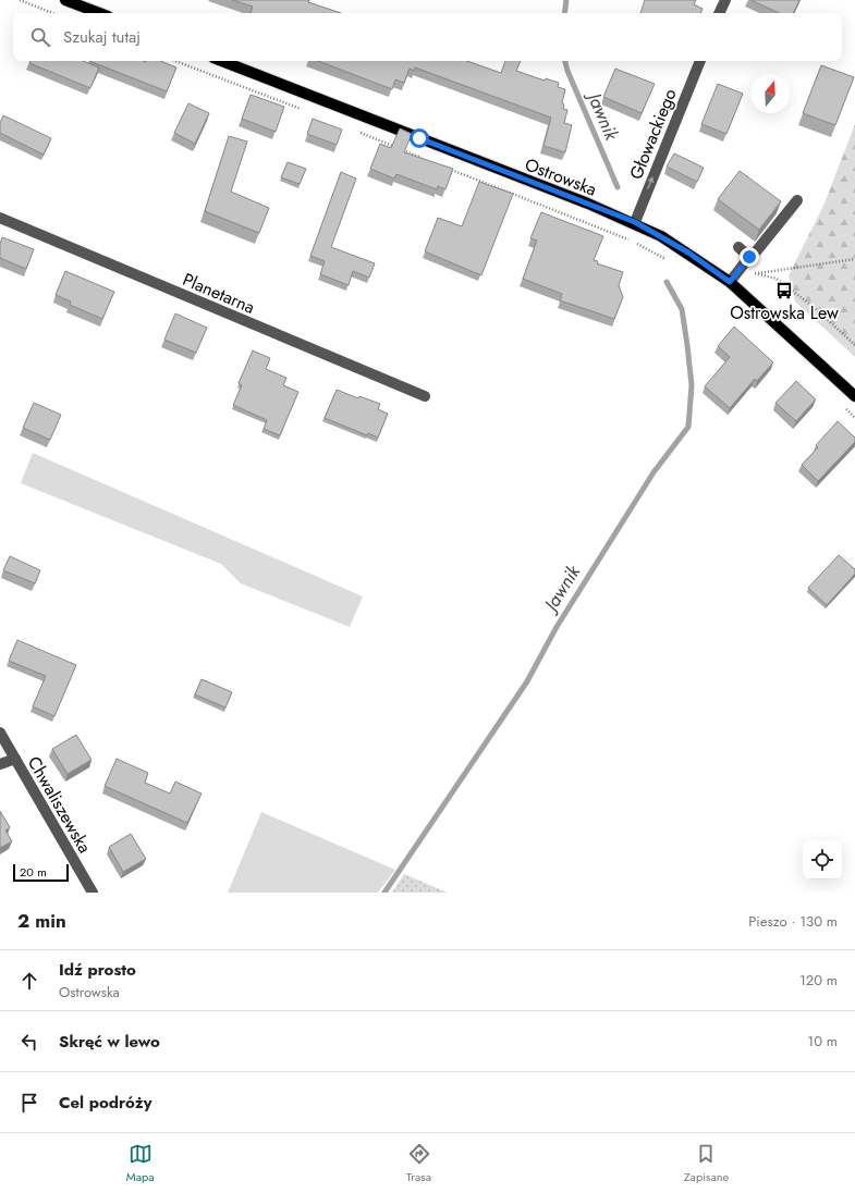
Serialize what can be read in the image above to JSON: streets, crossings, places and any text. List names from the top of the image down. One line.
{"streets":{"main road":["Ostrowska"],"street":["Głowackiego","Planetarna","Chwaliszewska"]},"crossings":[["Głowackiego","Ostrowska"]],"one_way":["Głowackiego"],"water":["Jawnik"],"places":{"bus stop":["Ostrowska Lew"]},"scale_bar":"20 m","north":"top","page":{"search":"Szukaj tutaj","scale":"20 m","heading":["2 min","Pieszo · 130 m"],"list":[["Idź prosto","Ostrowska","120 m"],["Skręć w lewo","10 m"],"Cel podróży"],"nav":["Mapa","Trasa","Zapisane"]}}
